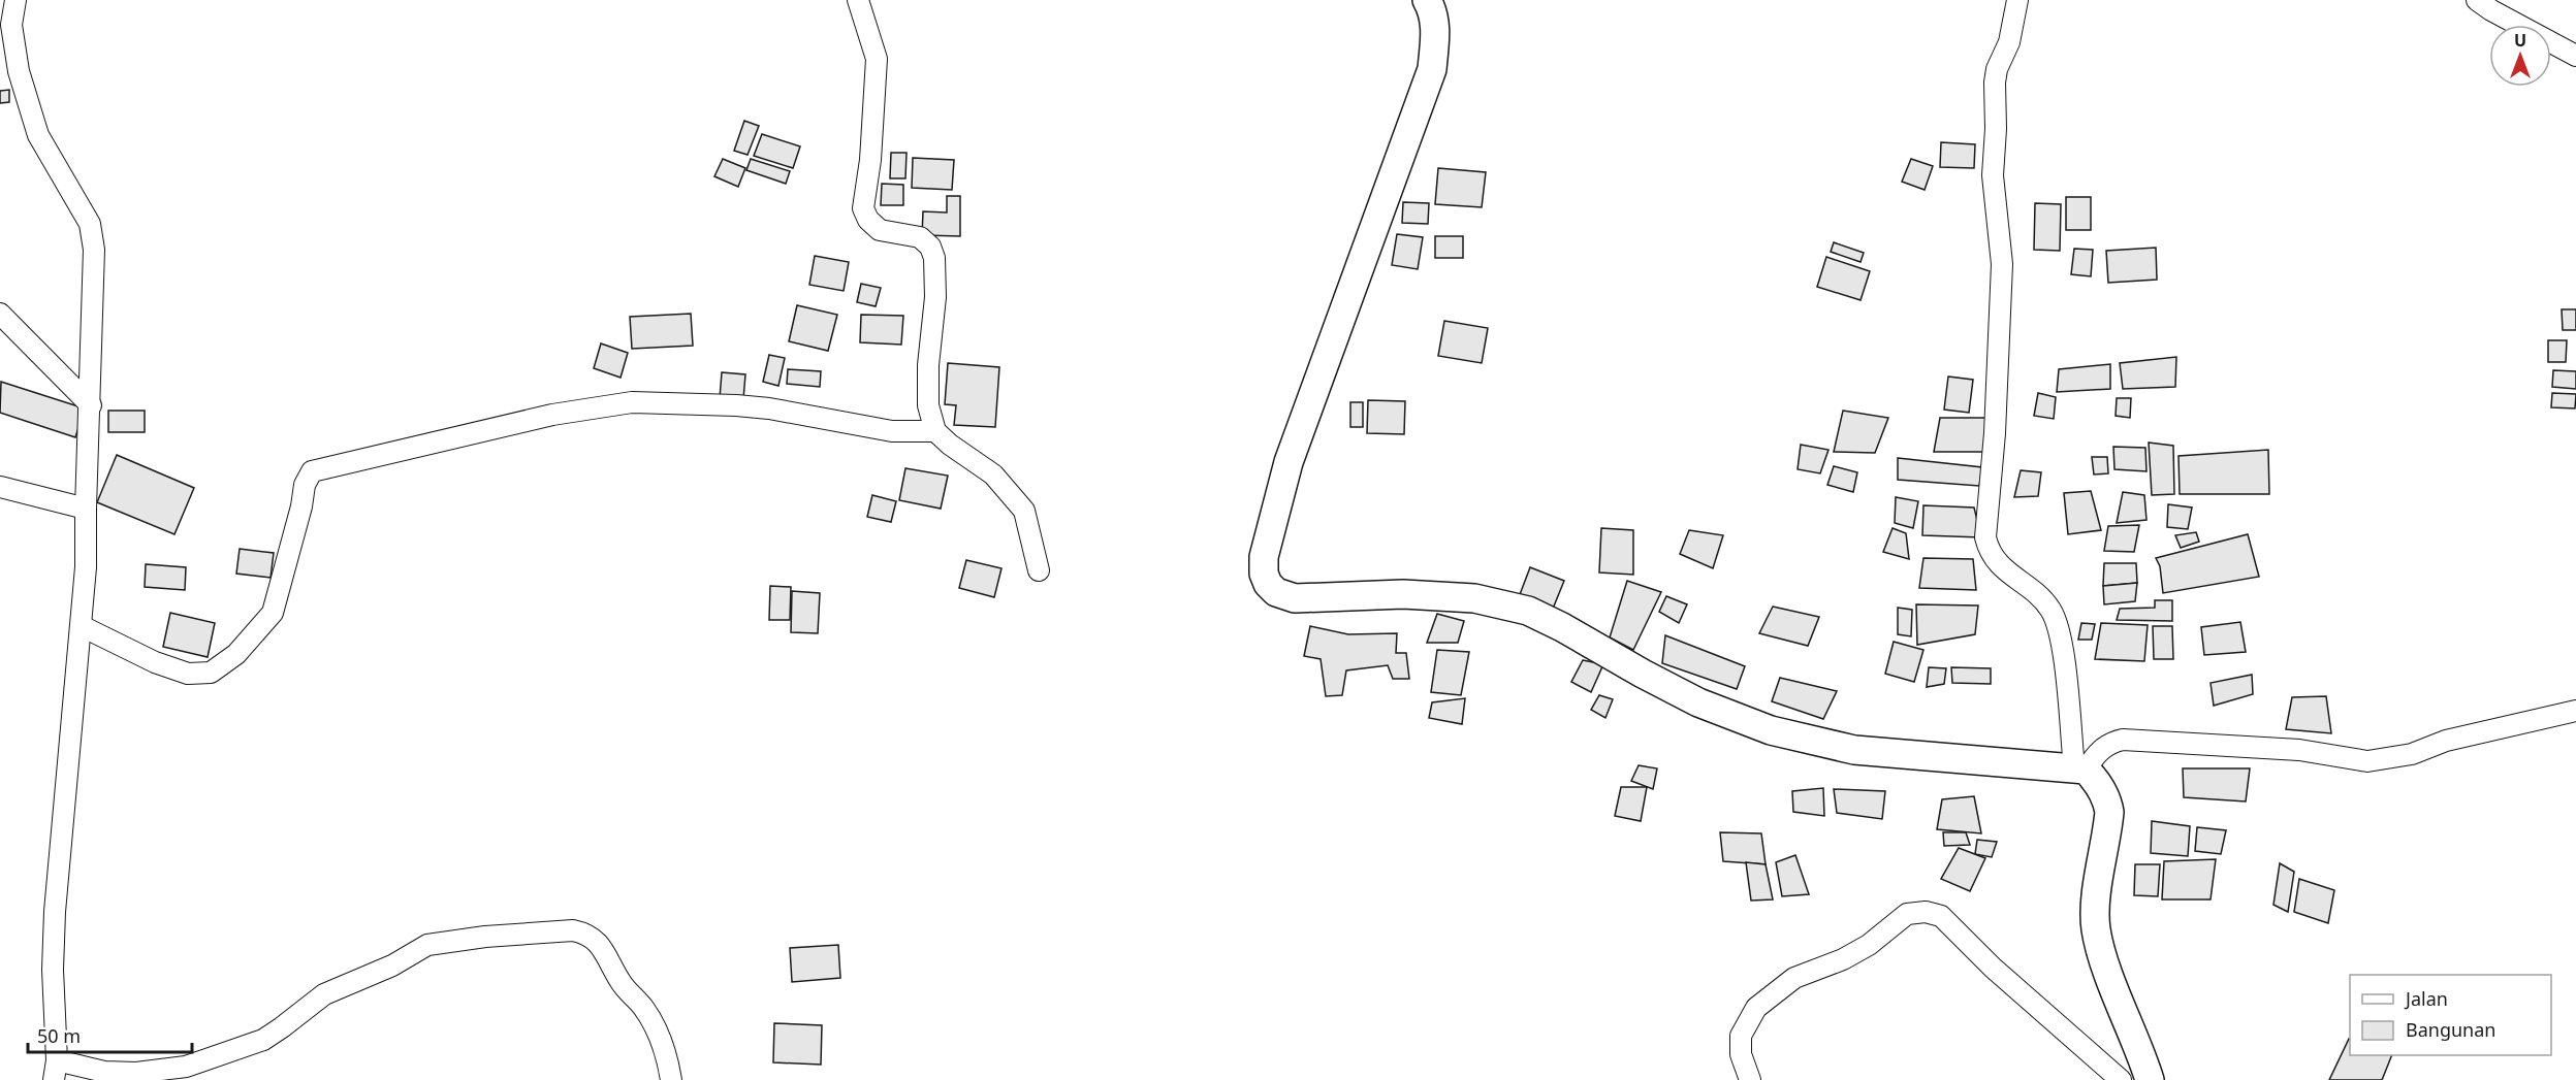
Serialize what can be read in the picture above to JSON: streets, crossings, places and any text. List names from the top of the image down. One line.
{"legend":["Jalan","Bangunan"],"scale_bar":"50 m","north":"top"}
